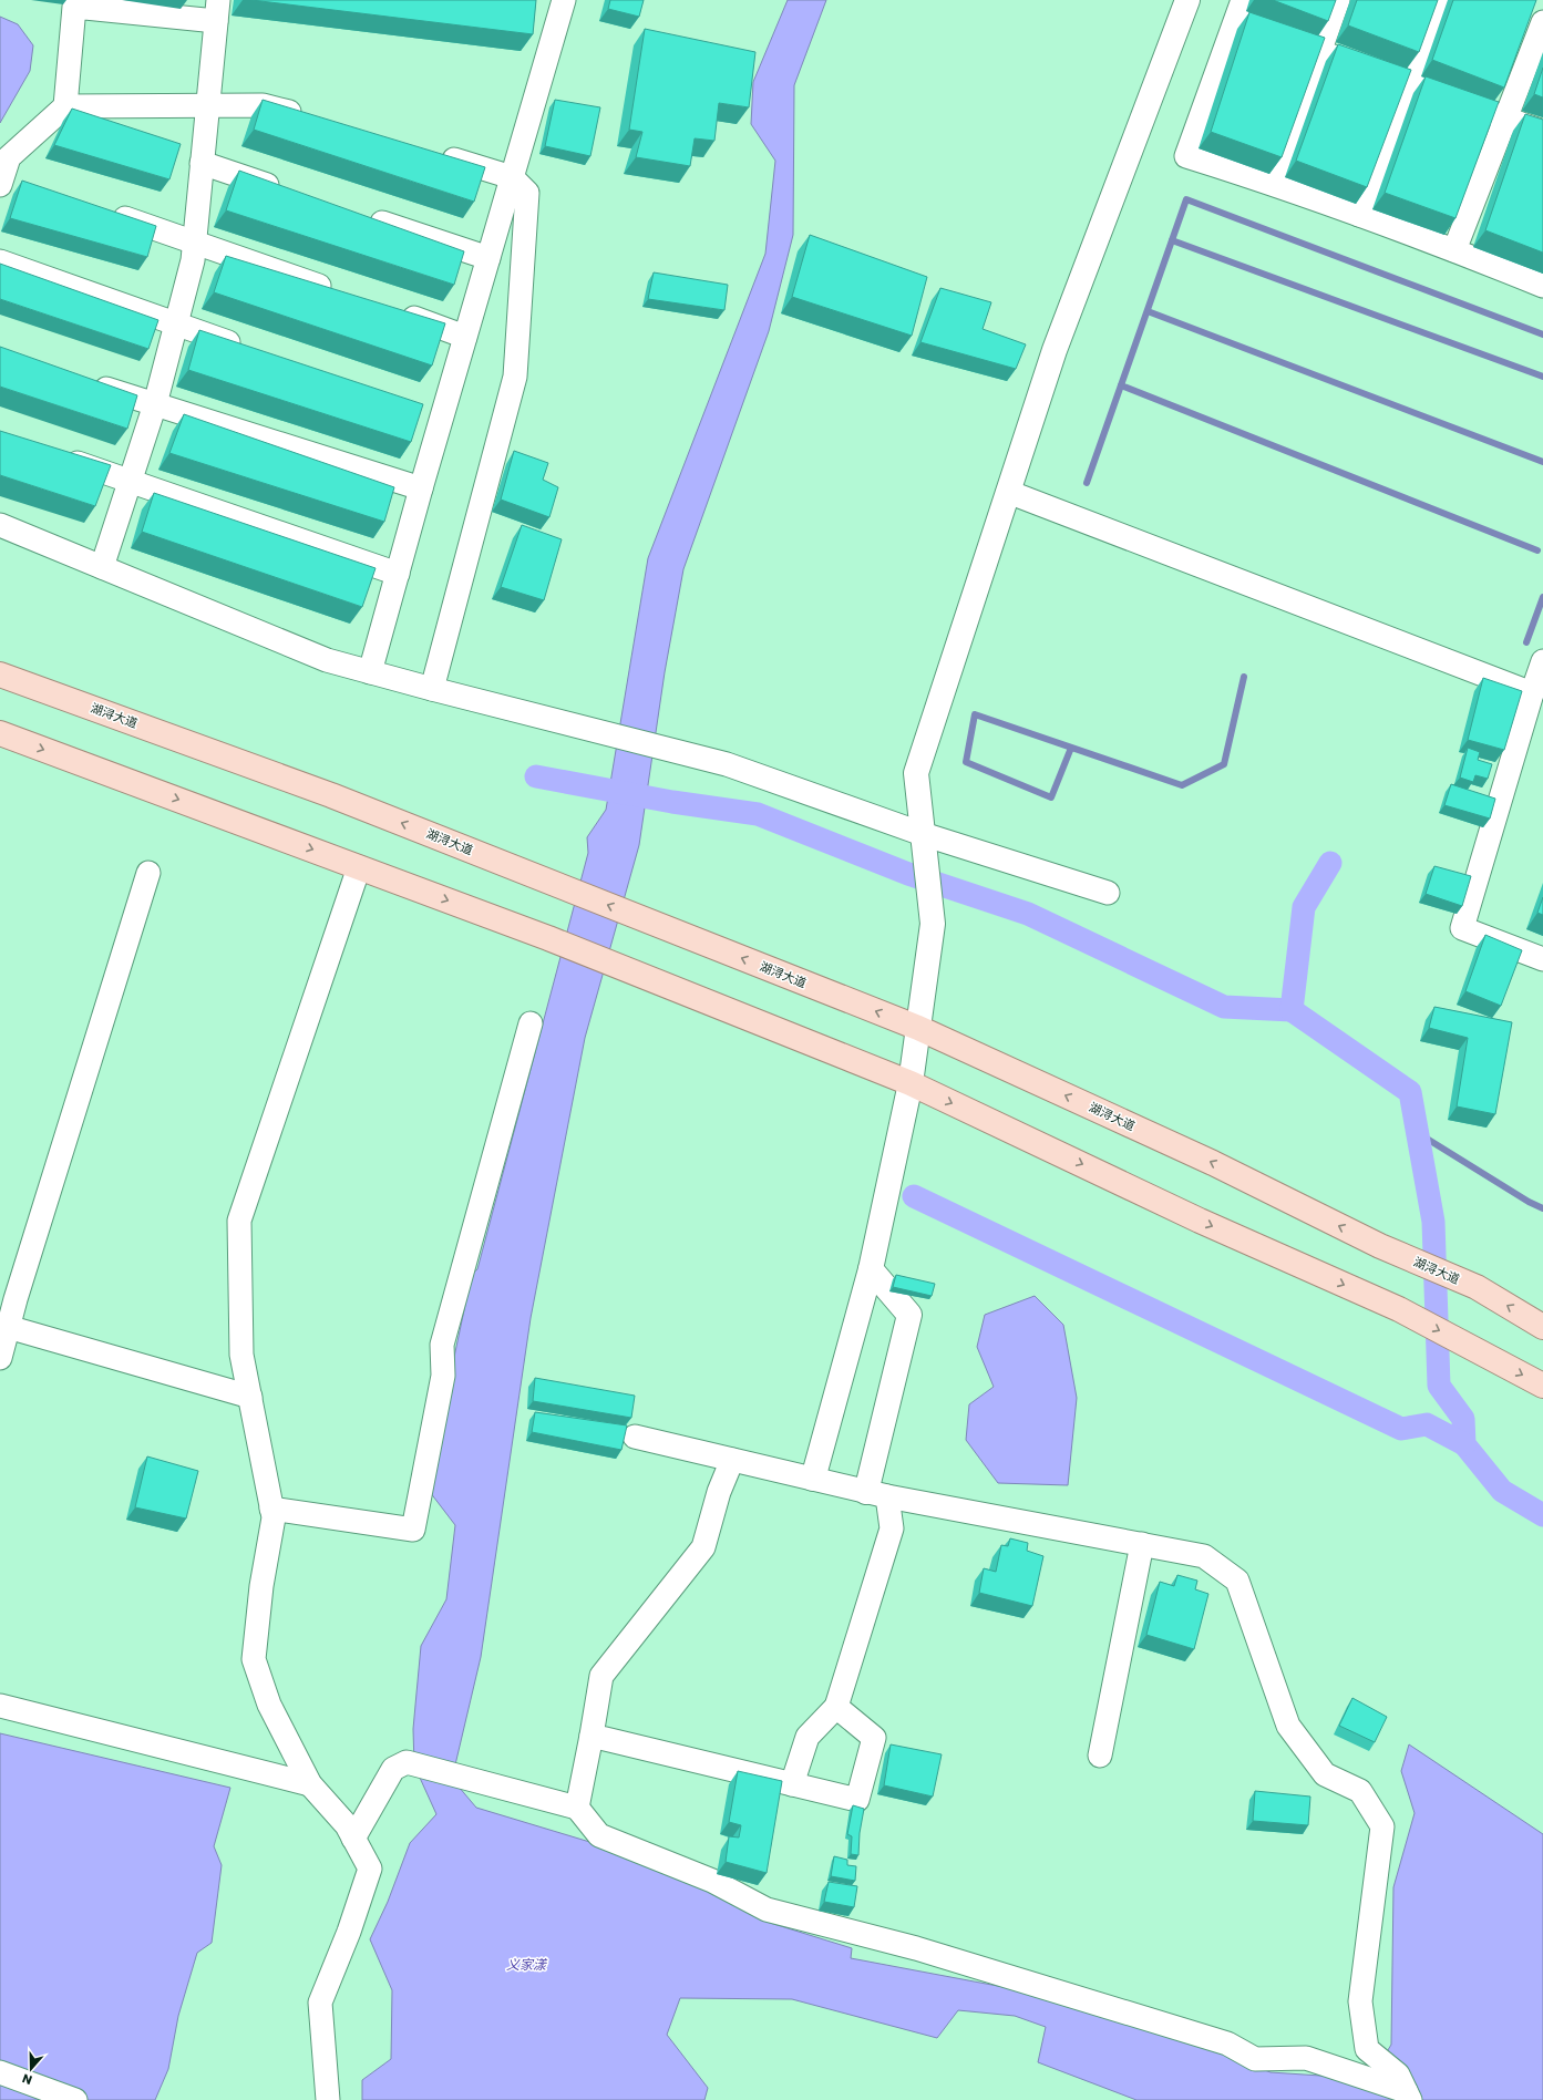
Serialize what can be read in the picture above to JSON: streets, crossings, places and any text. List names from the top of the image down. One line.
{"streets":{"main road":["湖浔大道"]},"water":["义家漾"],"north":"bottom"}
